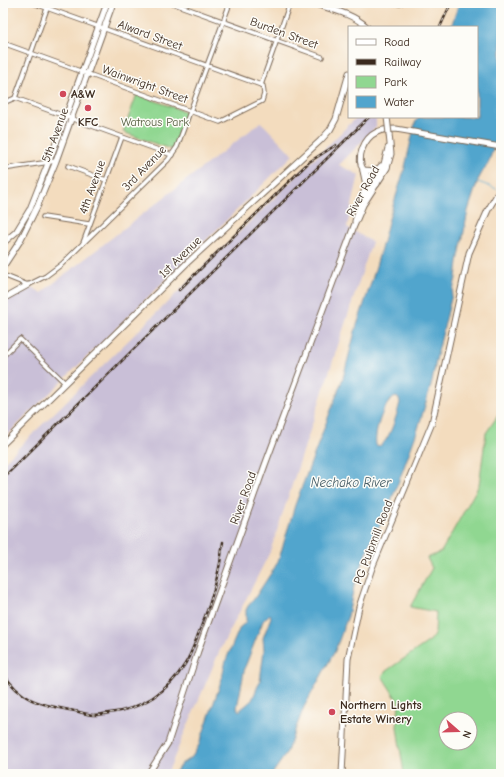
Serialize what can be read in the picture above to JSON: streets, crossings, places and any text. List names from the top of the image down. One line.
{"streets":{"main road":["5th Avenue","River Road","1st Avenue","PG Pulpmill Road"],"street":["Burden Street","Alward Street","Wainwright Street","3rd Avenue","4th Avenue"]},"crossings":[["Burden Street","3rd Avenue"],["Alward Street","Wainwright Street"],["Alward Street","5th Avenue"],["Alward Street","3rd Avenue"],["Wainwright Street","5th Avenue"],["Wainwright Street","3rd Avenue"],["3rd Avenue","4th Avenue"]],"water":["Nechako River"],"parks":["Watrous Park"],"places":["A&W","KFC","Northern Lights Estate Winery"],"legend":["Road","Railway","Park","Water"],"north":"right"}
